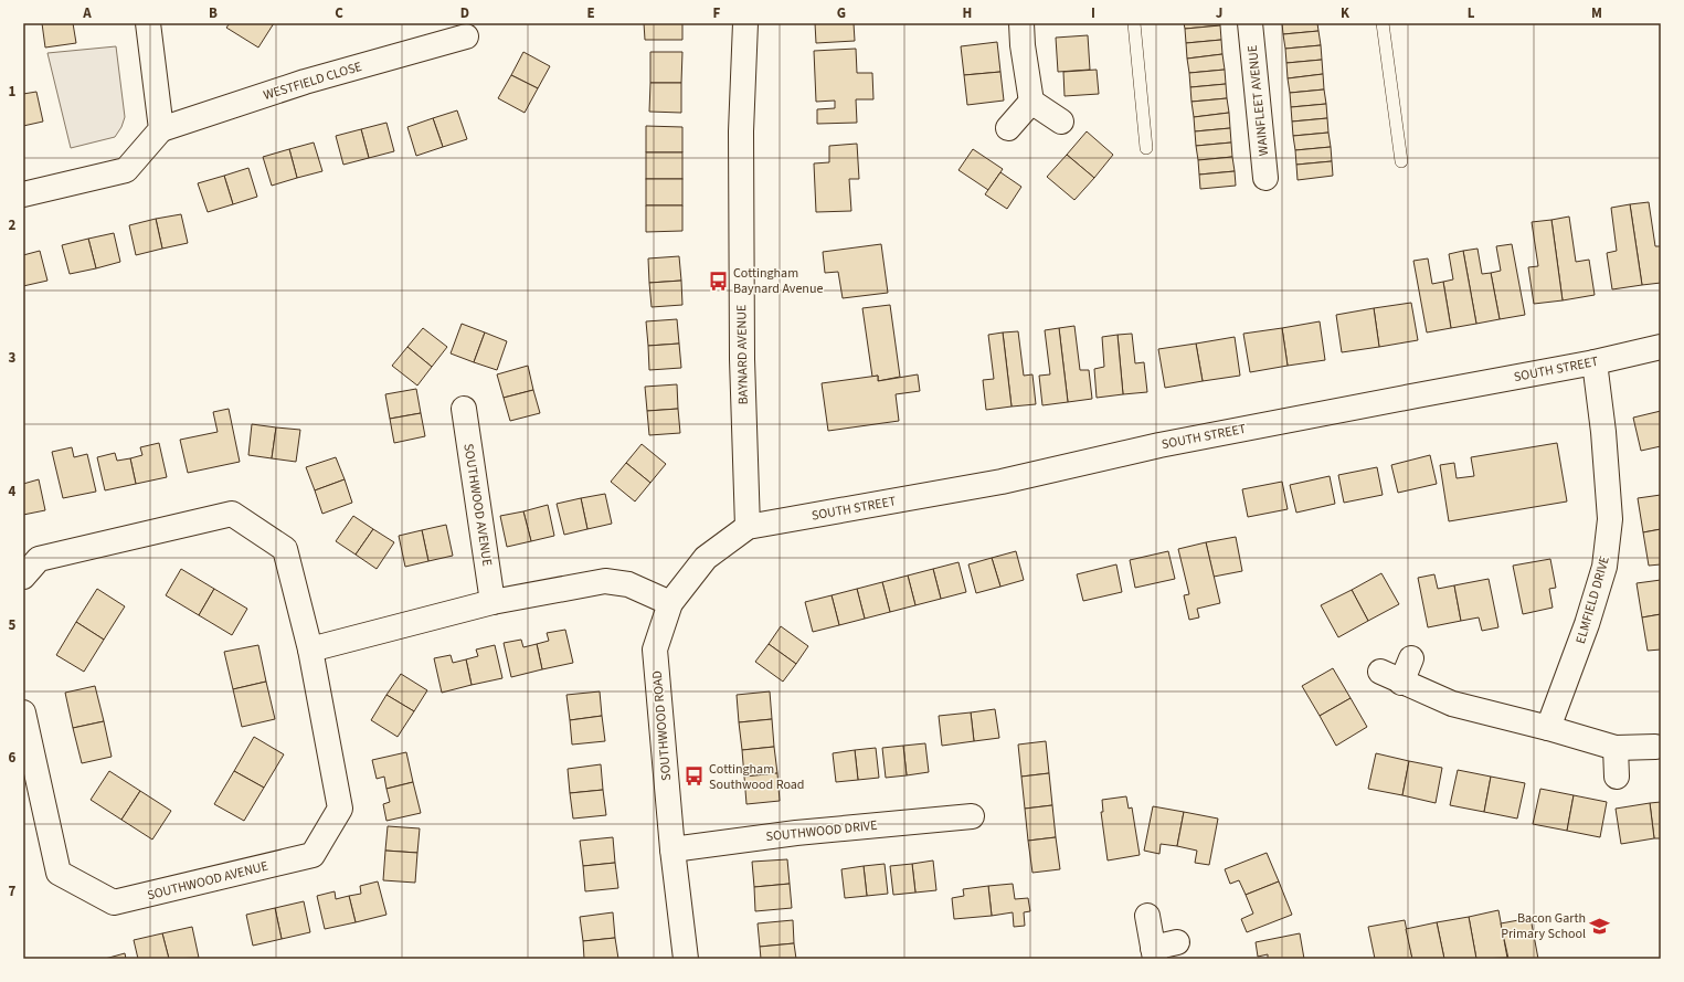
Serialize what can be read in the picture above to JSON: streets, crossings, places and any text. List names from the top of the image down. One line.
{"streets":{"street":["WESTFIELD CLOSE","WAINFLEET AVENUE","BAYNARD AVENUE","SOUTH STREET","SOUTHWOOD AVENUE","ELMFIELD DRIVE","SOUTHWOOD ROAD","SOUTHWOOD DRIVE"]},"crossings":[["BAYNARD AVENUE","SOUTH STREET"],["BAYNARD AVENUE","SOUTHWOOD ROAD"],["SOUTH STREET","ELMFIELD DRIVE"],["SOUTH STREET","SOUTHWOOD ROAD"],["SOUTHWOOD ROAD","SOUTHWOOD DRIVE"]],"places":{"bus stop":["Cottingham Baynard Avenue","Cottingham Southwood Road"],"school or university":["Bacon Garth Primary School"]},"grid":{"columns":["A","B","C","D","E","F","G","H","I","J","K","L","M"],"rows":["1","2","3","4","5","6","7"]}}
